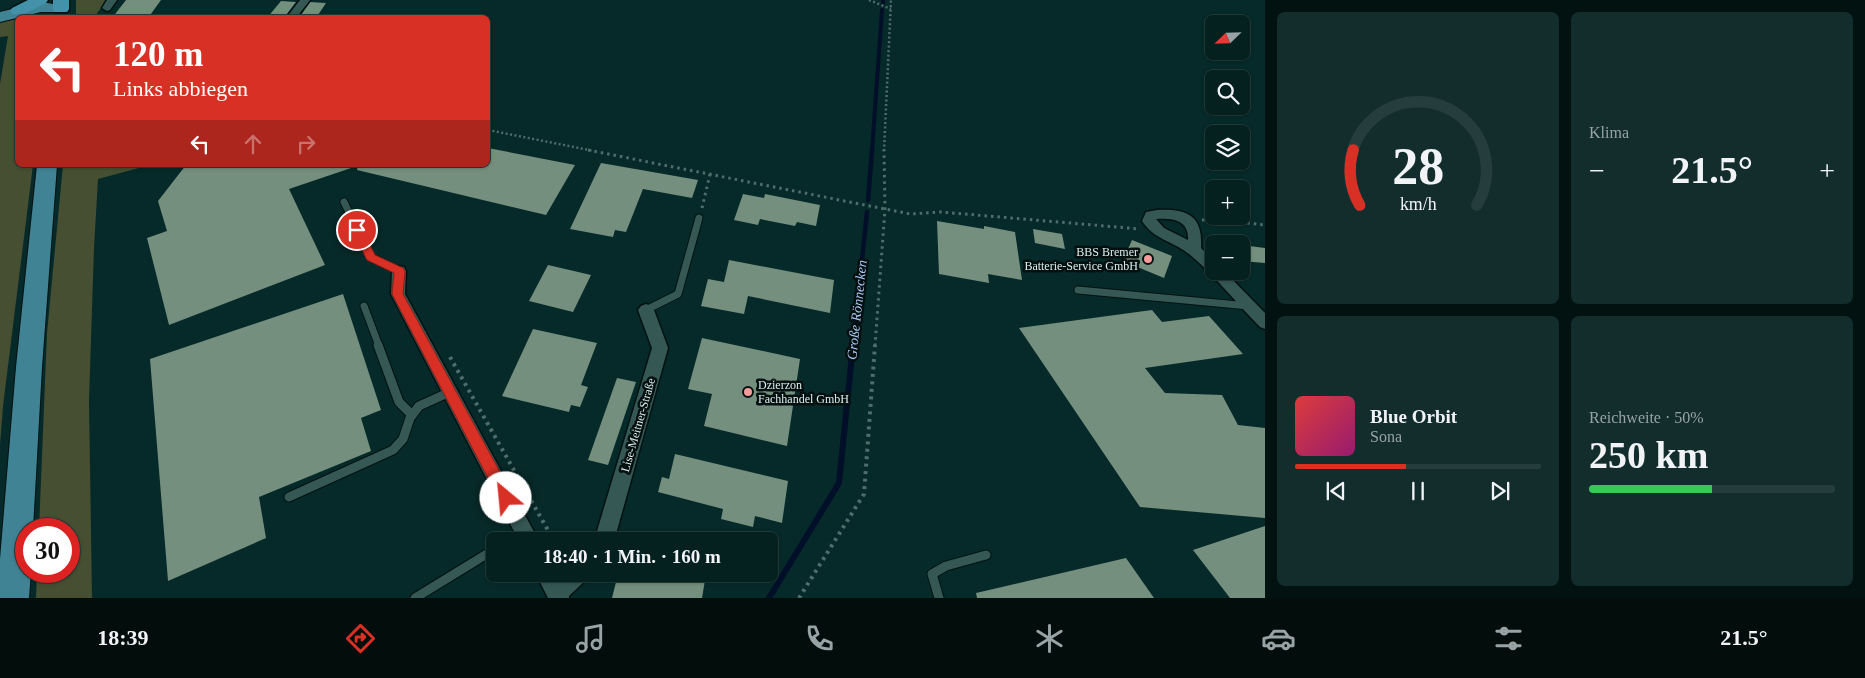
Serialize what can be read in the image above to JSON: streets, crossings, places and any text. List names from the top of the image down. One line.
{"streets":{"street":["Lise-Meitner-Straße"]},"water":["Große Rönnecken"],"places":["BBS Bremer Batterie-Service GmbH","Dzierzon Fachhandel GmbH"],"north":"bottom left","page":{"tile":["Klima",["Reichweite · 50%","250 km"]],"map_buttons":["+","−"],"turn":["120 m","Links abbiegen"],"heat":["−","21.5°","+"],"song":["Blue Orbit","Sona"],"limit":"30","trip":"18:40 · 1 Min. · 160 m","tabs":["18:39","21.5°"],"gauge":["28","km/h"]}}
